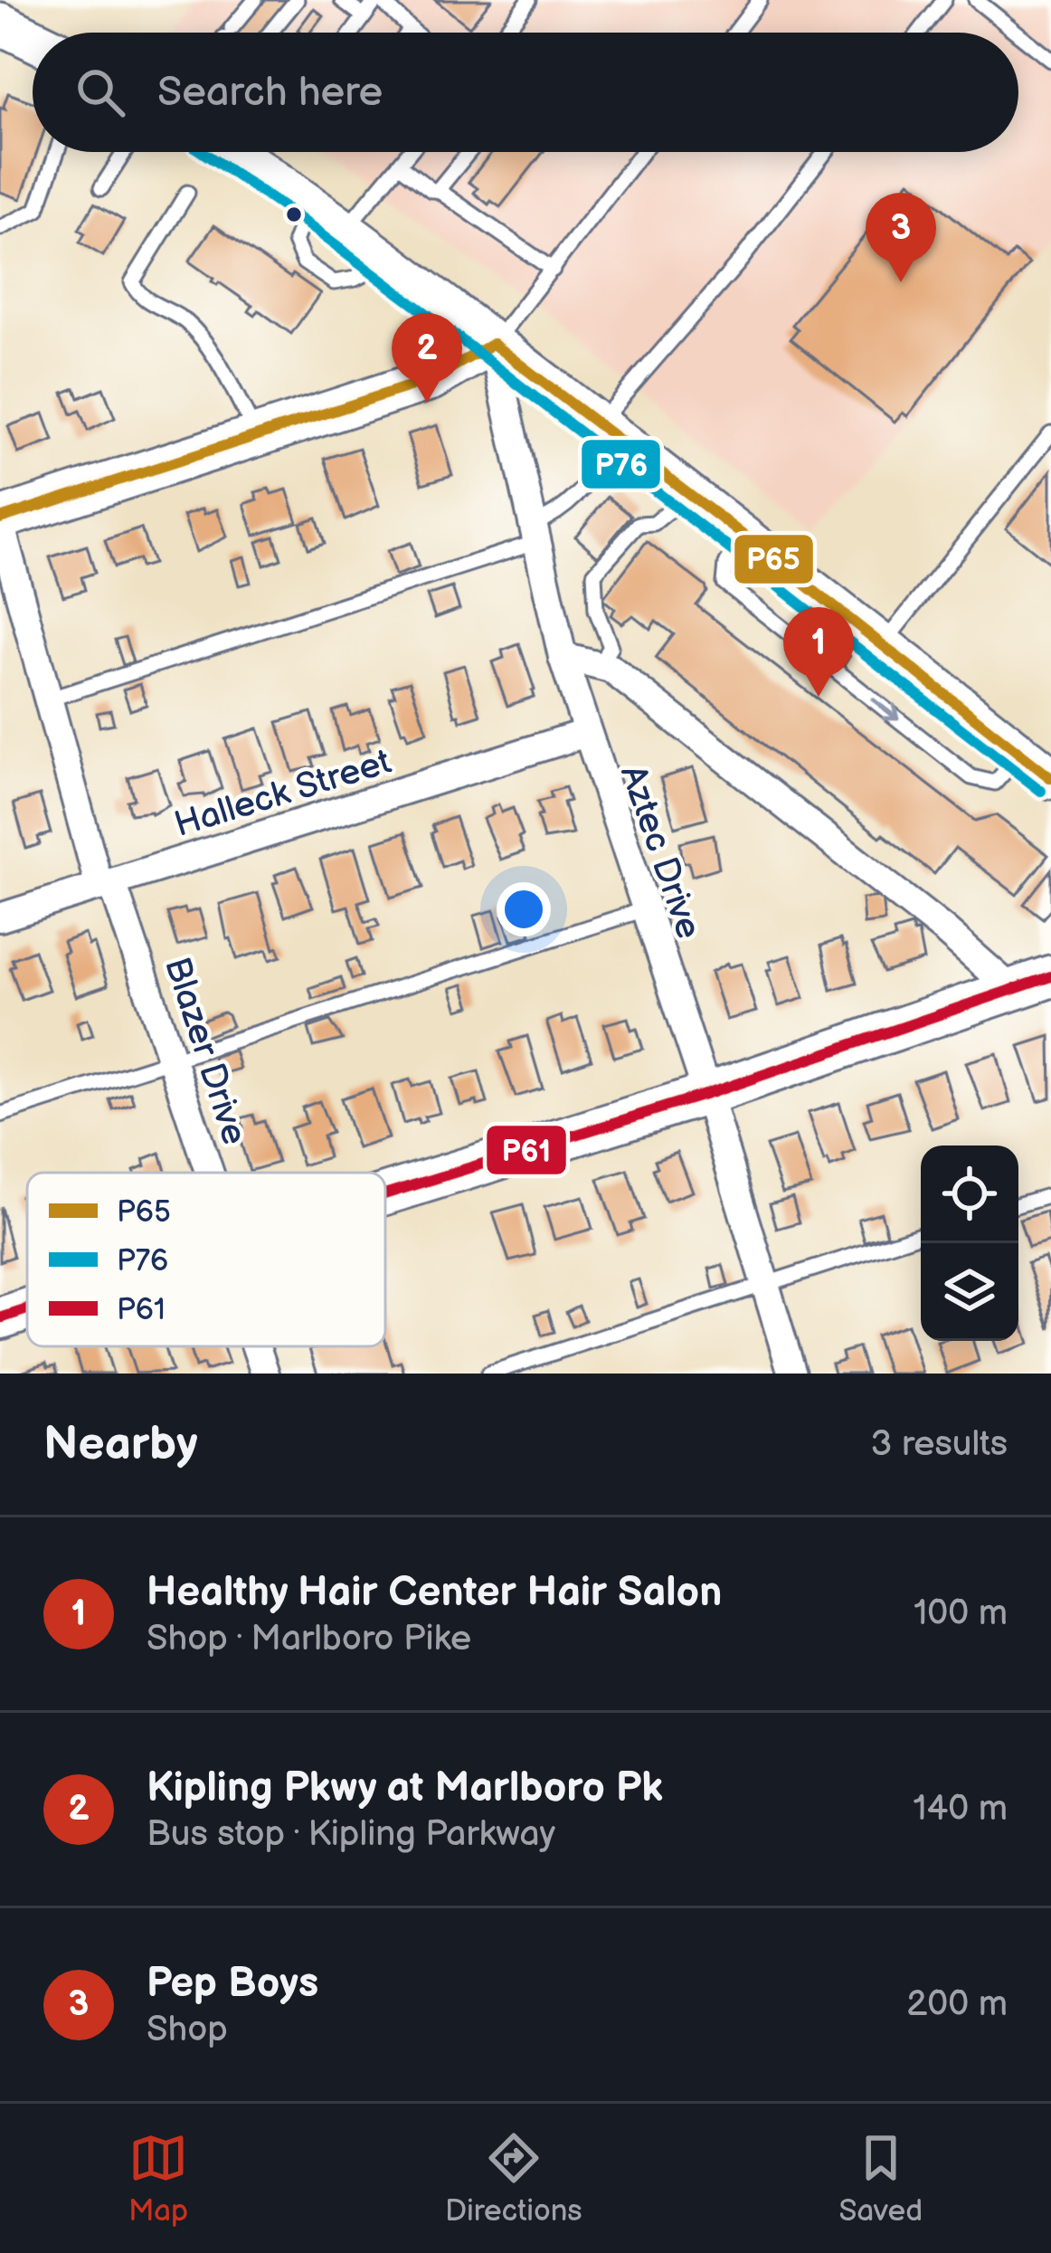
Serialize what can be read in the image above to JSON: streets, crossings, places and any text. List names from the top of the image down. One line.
{"streets":{"street":["Halleck Street","Aztec Drive","Blazer Drive"]},"crossings":[["Halleck Street","Aztec Drive"],["Halleck Street","Blazer Drive"]],"lines":["transit line P76","transit line P65","transit line P61"],"legend":["P65","P76","P61"],"page":{"search":"Search here","pins":["3","2","1"],"heading":["Nearby","3 results"],"list":[{"mark":"1","name":"Healthy Hair Center Hair Salon","note":"Shop · Marlboro Pike","value":"100 m"},{"mark":"2","name":"Kipling Pkwy at Marlboro Pk","note":"Bus stop · Kipling Parkway","value":"140 m"},{"mark":"3","name":"Pep Boys","note":"Shop","value":"200 m"}],"nav":["Map","Directions","Saved"]}}
